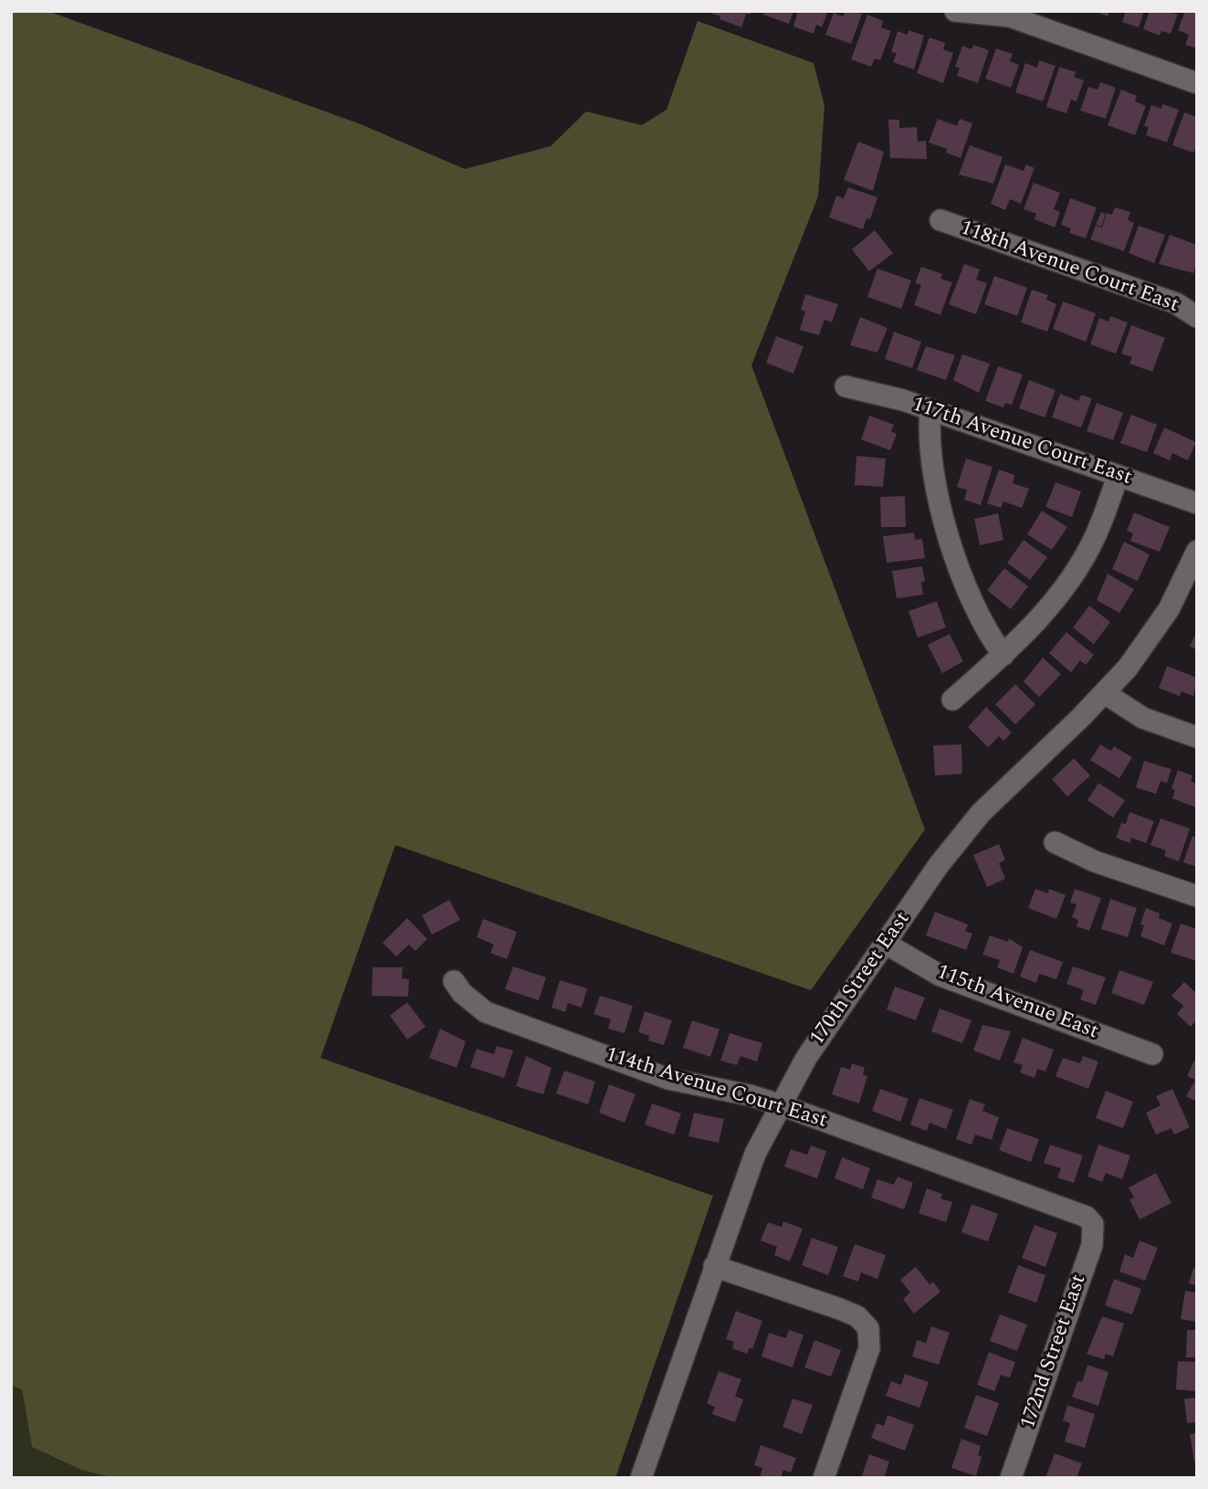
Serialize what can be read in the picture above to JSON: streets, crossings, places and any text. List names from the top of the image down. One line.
{"streets":{"street":["118th Avenue Court East","117th Avenue Court East","170th Street East","115th Avenue East","114th Avenue Court East","172nd Street East"]},"crossings":[["170th Street East","115th Avenue East"],["170th Street East","114th Avenue Court East"],["114th Avenue Court East","172nd Street East"]]}
